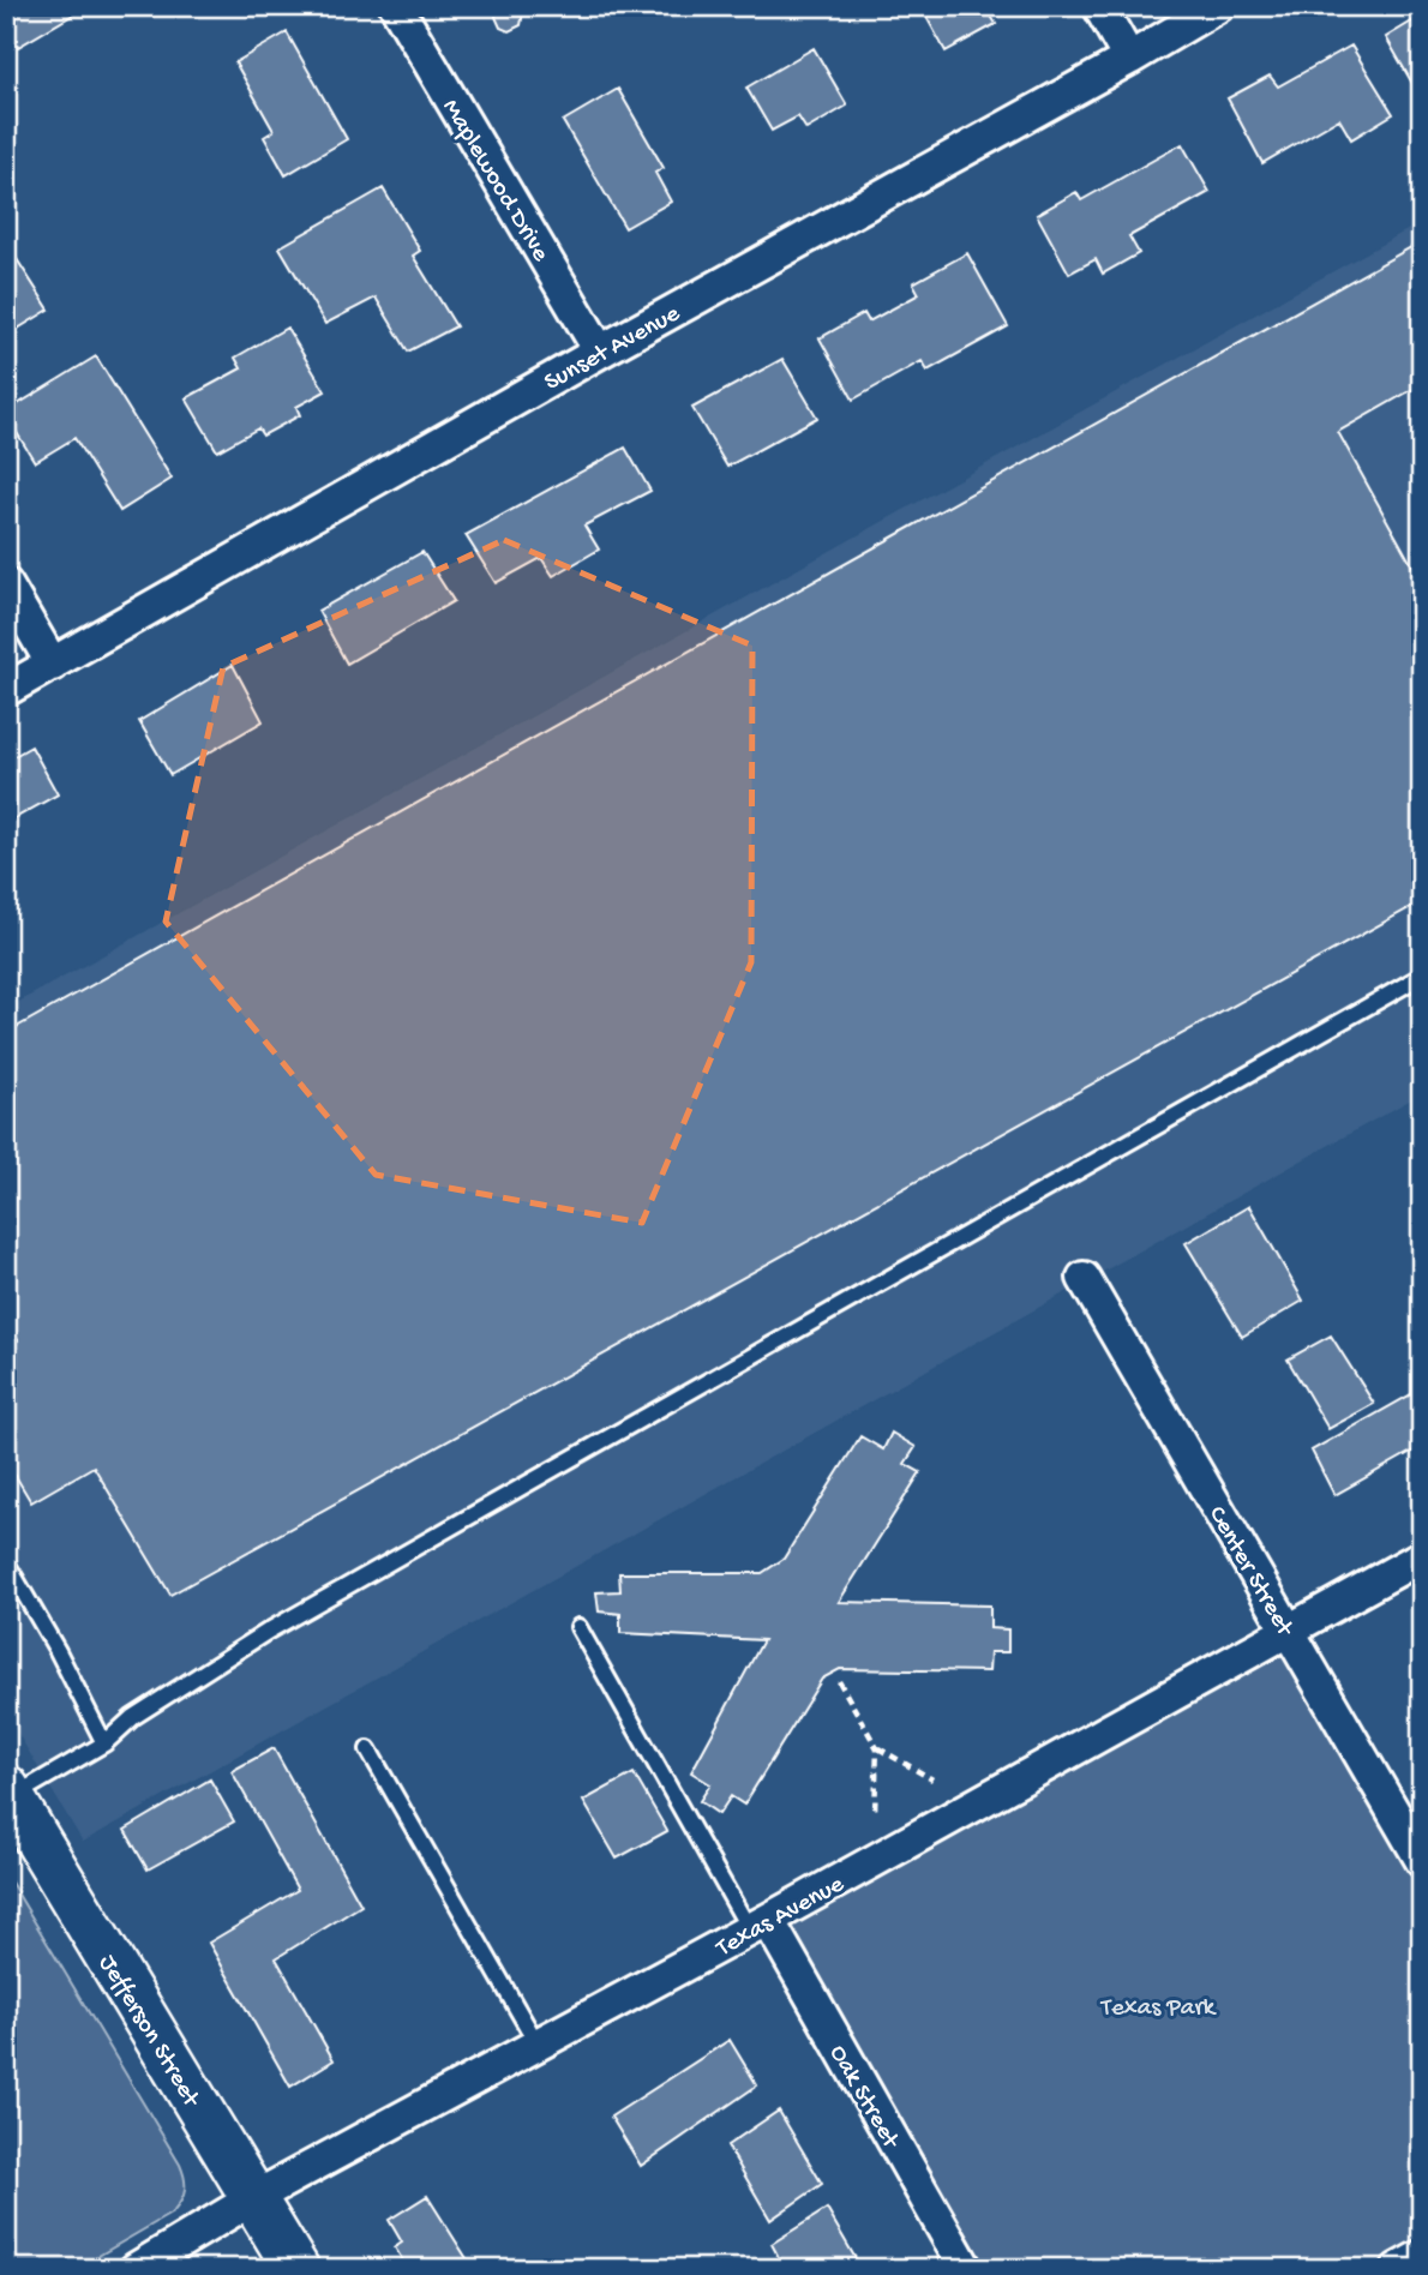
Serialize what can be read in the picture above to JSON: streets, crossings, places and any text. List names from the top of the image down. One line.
{"streets":{"street":["Maplewood Drive","Sunset Avenue","Center Street","Texas Avenue","Jefferson Street","Oak Street"]},"crossings":[["Maplewood Drive","Sunset Avenue"],["Center Street","Texas Avenue"],["Texas Avenue","Jefferson Street"],["Texas Avenue","Oak Street"]],"parks":["Texas Park"]}
